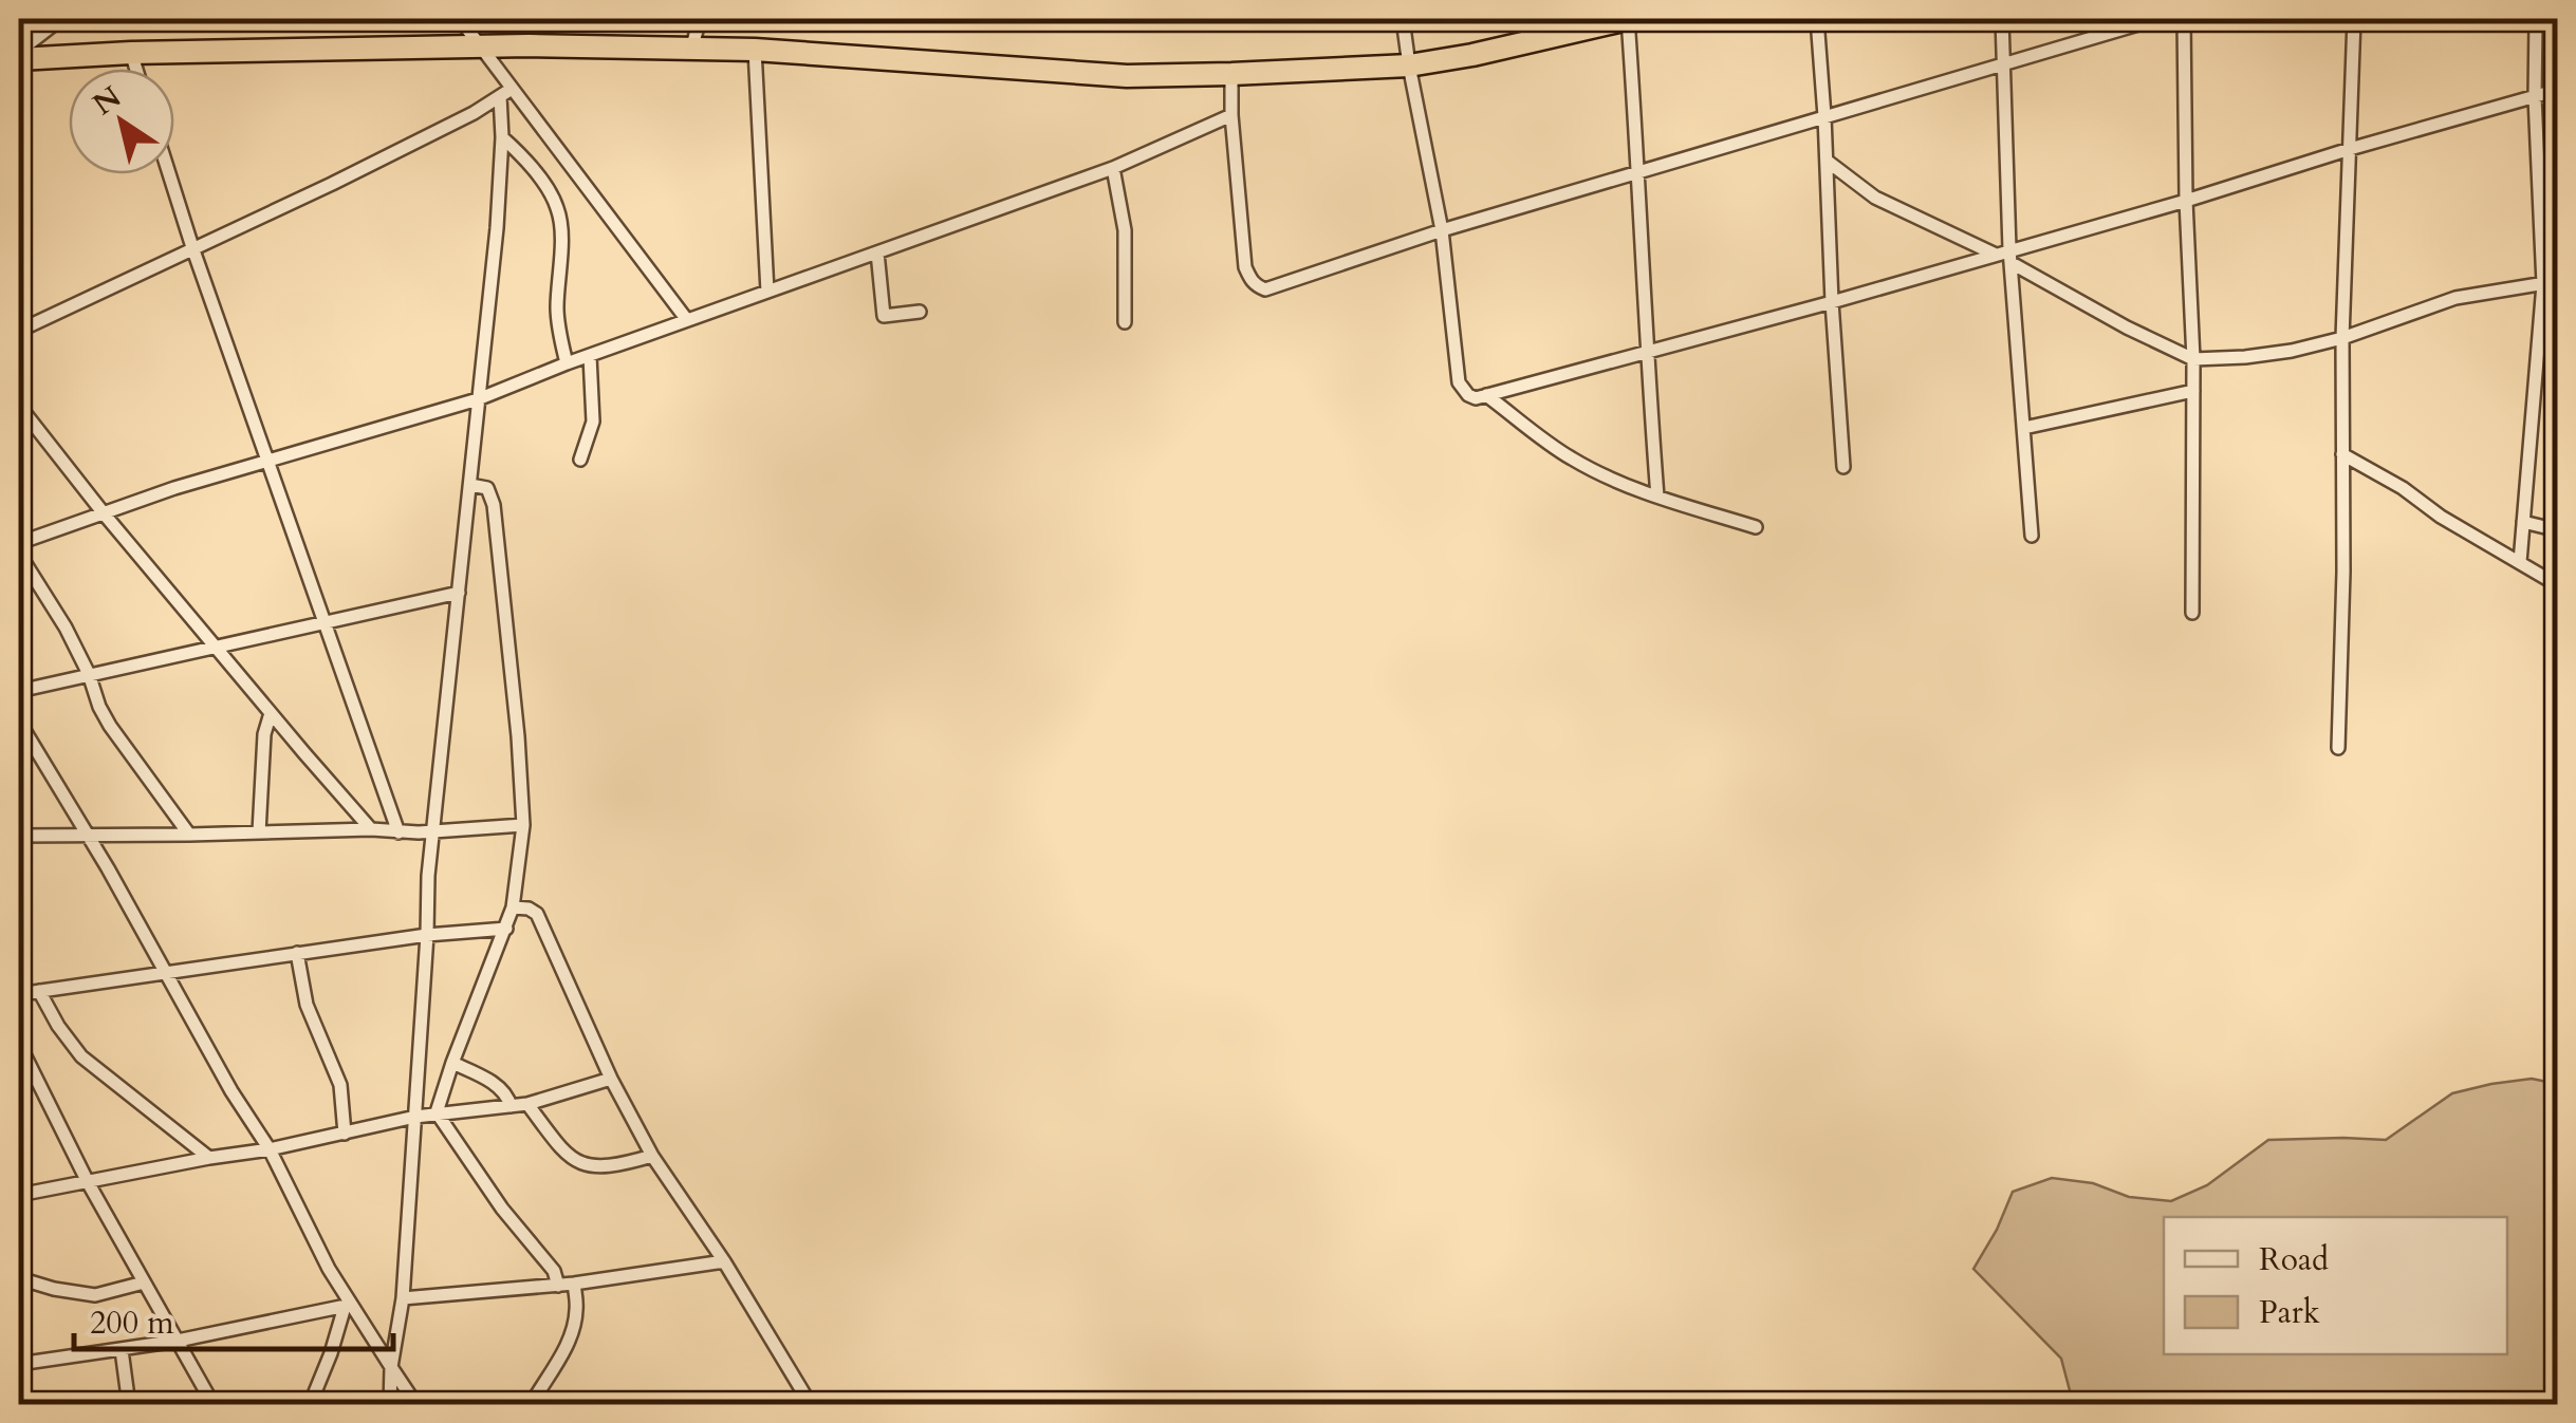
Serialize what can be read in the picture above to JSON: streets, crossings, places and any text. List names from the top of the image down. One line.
{"legend":["Road","Park"],"scale_bar":"200 m","north":"top left"}
